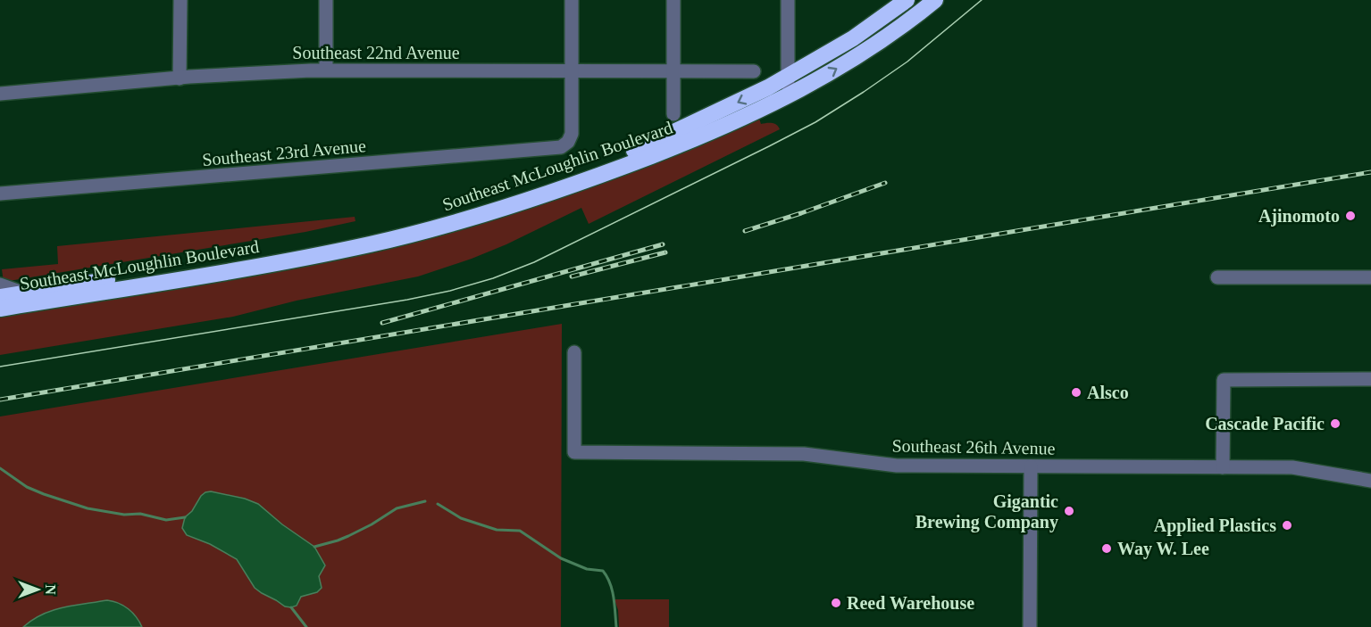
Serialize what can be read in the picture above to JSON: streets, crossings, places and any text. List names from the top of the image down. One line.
{"streets":{"highway":["Southeast McLoughlin Boulevard"],"street":["Southeast 22nd Avenue","Southeast 23rd Avenue","Southeast 26th Avenue"]},"crossings":[["Southeast 22nd Avenue","Southeast 23rd Avenue"]],"places":["Ajinomoto","Alsco","Cascade Pacific","Gigantic Brewing Company","Applied Plastics","Way W. Lee","Reed Warehouse"],"north":"right"}
